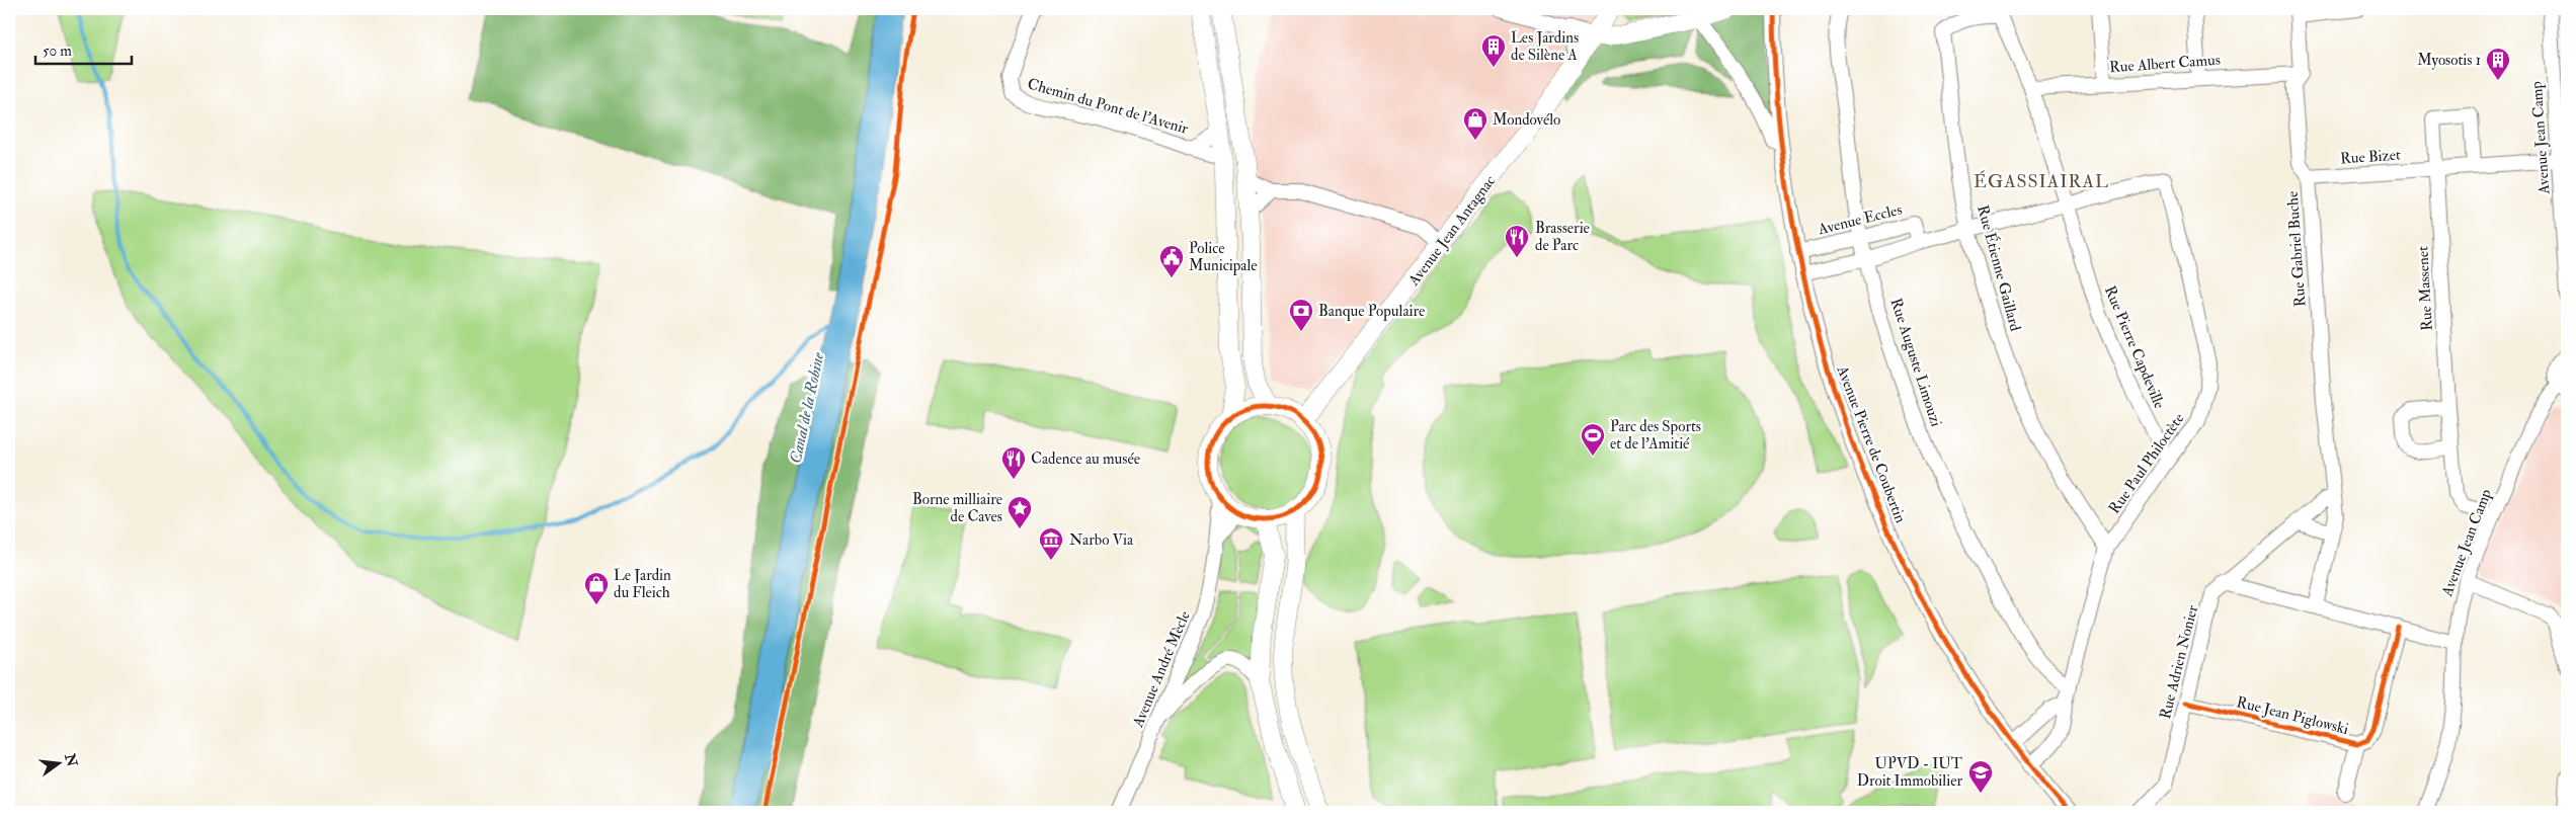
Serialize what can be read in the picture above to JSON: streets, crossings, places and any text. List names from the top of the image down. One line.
{"streets":{"main road":["Avenue Jean Antagnac"],"street":["Rue Albert Camus","Chemin du Pont de l'Avenir","Avenue Jean Camp","Rue Bizet","Avenue Eccles","Rue Gabriel Buche","Rue Étienne Gaillard","Rue Massenet","Rue Pierre Capdeville","Rue Auguste Limouzi","Avenue Pierre de Coubertin","Rue Paul Philoctète","Rue Adrien Nonier","Avenue André Mècle","Rue Jean Piglowski"]},"crossings":[["Rue Albert Camus","Rue Gabriel Buche"],["Rue Albert Camus","Rue Pierre Capdeville"],["Avenue Jean Camp","Rue Bizet"],["Avenue Jean Camp","Rue Massenet"],["Rue Bizet","Rue Gabriel Buche"],["Rue Bizet","Rue Massenet"],["Avenue Eccles","Rue Auguste Limouzi"],["Avenue Eccles","Avenue Pierre de Coubertin"],["Avenue Jean Antagnac","Avenue André Mècle"],["Rue Gabriel Buche","Rue Adrien Nonier"],["Rue Étienne Gaillard","Rue Pierre Capdeville"],["Rue Étienne Gaillard","Rue Paul Philoctète"],["Rue Pierre Capdeville","Rue Paul Philoctète"],["Rue Auguste Limouzi","Rue Paul Philoctète"],["Avenue Pierre de Coubertin","Rue Paul Philoctète"],["Rue Adrien Nonier","Rue Jean Piglowski"]],"districts":["ÉGASSIAIRAL"],"water":["Canal de la Robine"],"places":{"building":["Les Jardins de Silène A","Myosotis 1"],"shop":["Mondovélo","Le Jardin du Fleich"],"restaurant":["Brasserie de Parc","Cadence au musée"],"public building":["Police Municipale"],"bank":["Banque Populaire"],"sports":["Parc des Sports et de l'Amitié"],"place":["Borne milliaire de Caves"],"museum":["Narbo Via"],"school or university":["UPVD - IUT Droit Immobilier"]},"scale_bar":"50 m","north":"right"}
